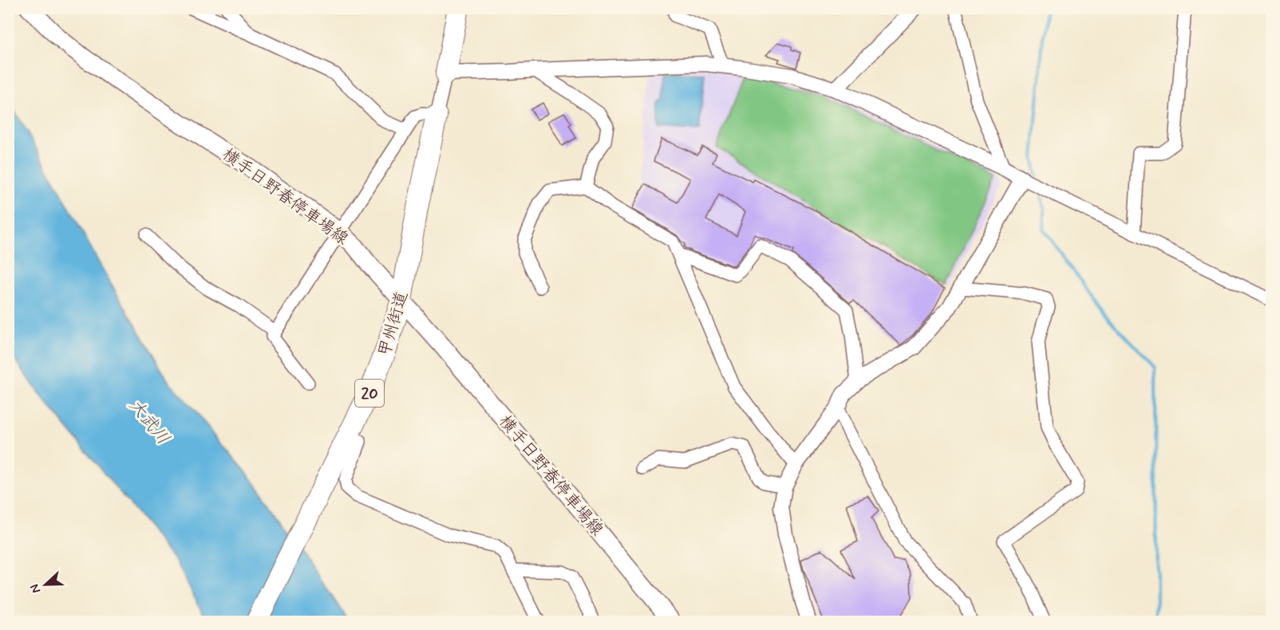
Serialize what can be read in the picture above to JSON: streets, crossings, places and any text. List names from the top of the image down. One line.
{"streets":{"highway":["甲州街道","20"],"main road":["横手日野春停車場線"]},"crossings":[["横手日野春停車場線","甲州街道"]],"water":["大武川"],"north":"left"}
